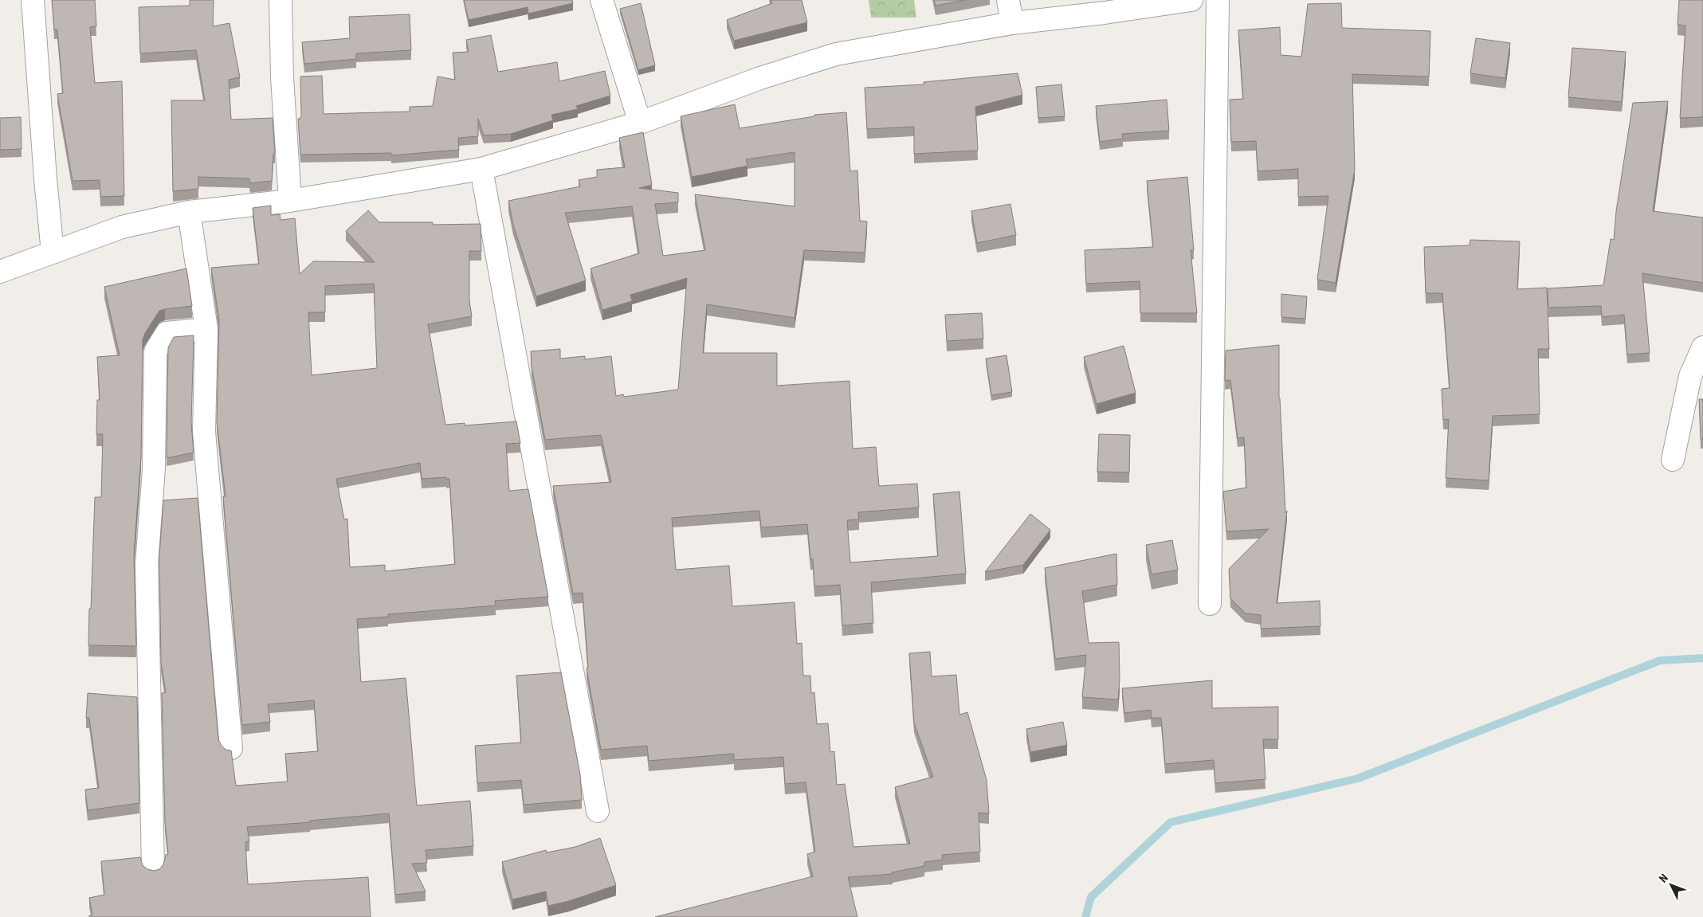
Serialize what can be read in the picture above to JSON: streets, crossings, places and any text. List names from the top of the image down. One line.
{"north":"top left"}
